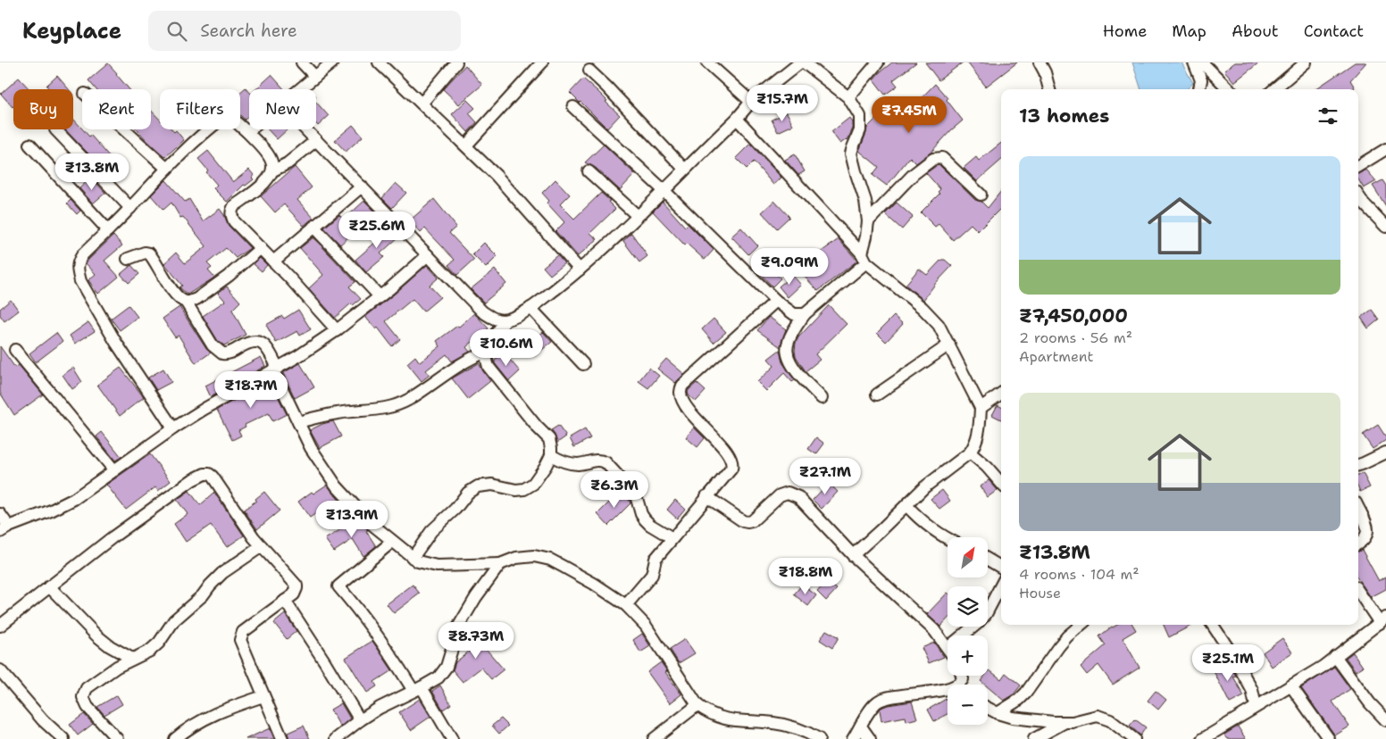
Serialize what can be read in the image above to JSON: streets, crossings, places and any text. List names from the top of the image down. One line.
{"north":"top right","page":{"header":"Keyplace","search":"Search here","nav":["Home","Map","About","Contact"],"price":["₹15.7M","₹7.45M","₹13.8M","₹25.6M","₹9.09M","₹10.6M","₹18.7M","₹27.1M","₹6.3M","₹13.9M","₹18.8M","₹8.73M","₹25.1M"],"chip":["Buy","Rent","Filters","New"],"heading":"13 homes","list":[{"name":"₹7,450,000","note":"2 rooms · 56 m² · Apartment"},{"name":"₹13.8M","note":"4 rooms · 104 m² · House"}],"map_buttons":["+","−"]}}
